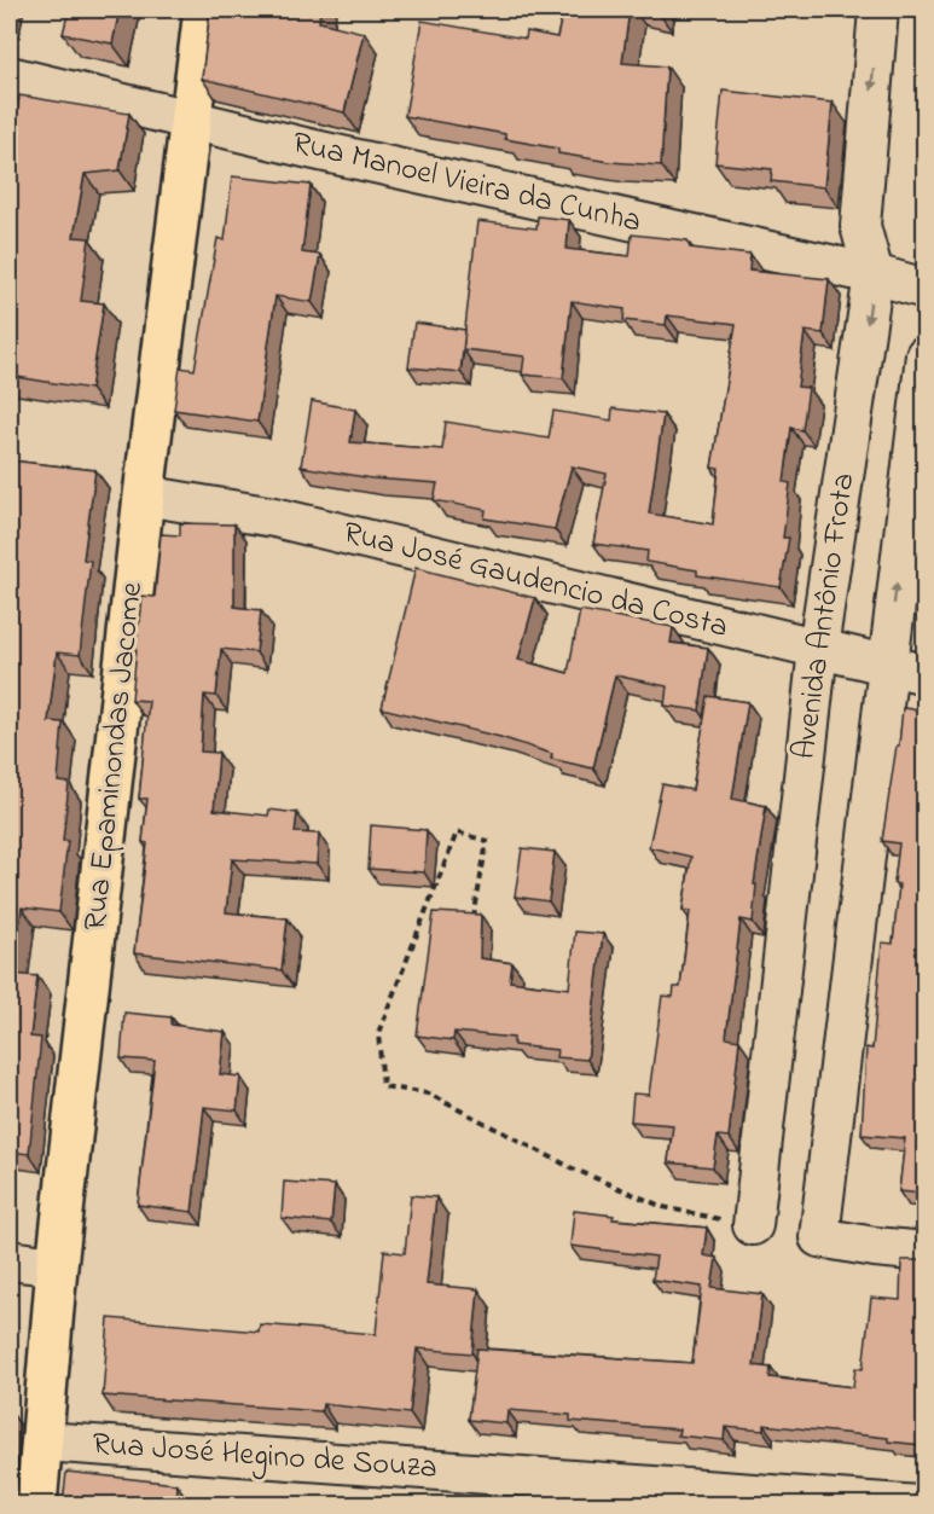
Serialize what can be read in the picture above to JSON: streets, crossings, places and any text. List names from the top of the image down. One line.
{"streets":{"main road":["Rua Epaminondas Jacome"],"street":["Rua Manoel Vieira da Cunha","Rua José Gaudencio da Costa","Avenida Antônio Frota","Rua José Hegino de Souza"]},"crossings":[["Rua Manoel Vieira da Cunha","Avenida Antônio Frota"],["Rua Manoel Vieira da Cunha","Rua Epaminondas Jacome"],["Rua José Gaudencio da Costa","Avenida Antônio Frota"],["Rua José Gaudencio da Costa","Rua Epaminondas Jacome"],["Rua Epaminondas Jacome","Rua José Hegino de Souza"]]}
